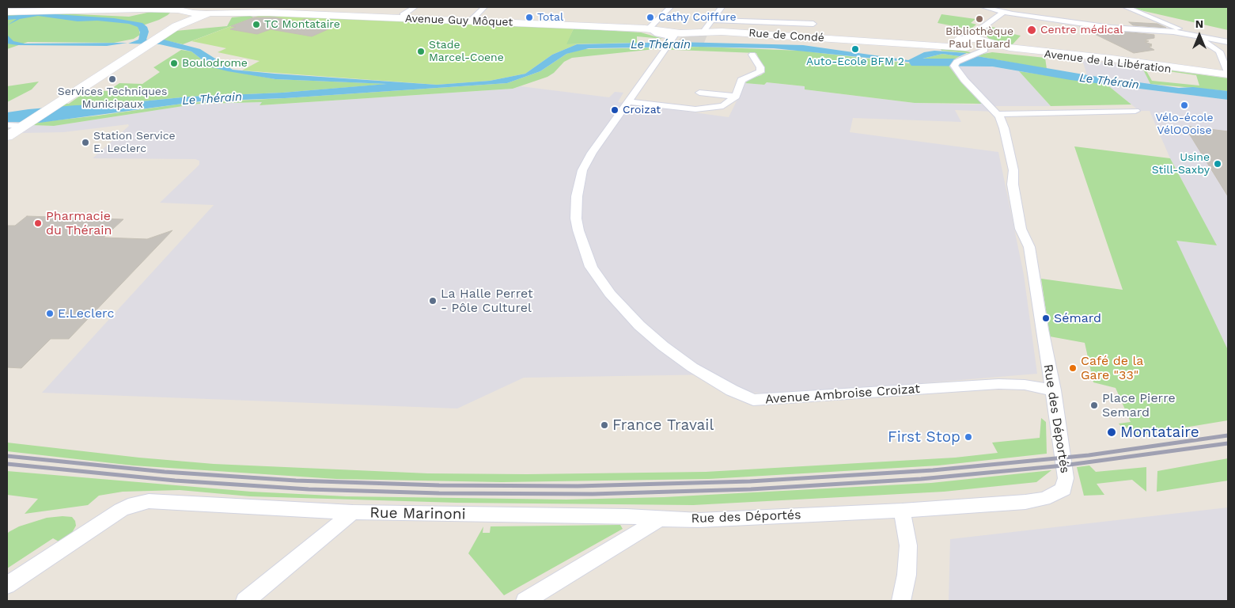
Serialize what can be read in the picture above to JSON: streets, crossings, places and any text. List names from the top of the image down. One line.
{"streets":{"main road":["Avenue Guy Môquet","Rue de Condé","Avenue de la Libération"],"street":["Avenue Ambroise Croizat","Rue des Déportés","Rue Marinoni"]},"crossings":[["Avenue Guy Môquet","Rue de Condé"],["Rue de Condé","Avenue de la Libération"],["Rue de Condé","Avenue Ambroise Croizat"],["Rue de Condé","Rue des Déportés"],["Avenue de la Libération","Rue des Déportés"],["Avenue Ambroise Croizat","Rue des Déportés"],["Rue des Déportés","Rue Marinoni"]],"water":["Le Thérain"],"places":["Total","Cathy Coiffure","Bibliothèque Paul Eluard","TC Montataire","Centre médical","Auto-Ecole BFM 2","Stade Marcel-Coene","Boulodrome","Services Techniques Municipaux","Vélo-école VélOOoise","Croizat","Station Service E. Leclerc","Usine Still-Saxby","Pharmacie du Thérain","La Halle Perret - Pôle Culturel","E.Leclerc","Sémard","Café de la Gare \"33\"","Place Pierre Semard","France Travail","Montataire","First Stop"],"north":"top"}
